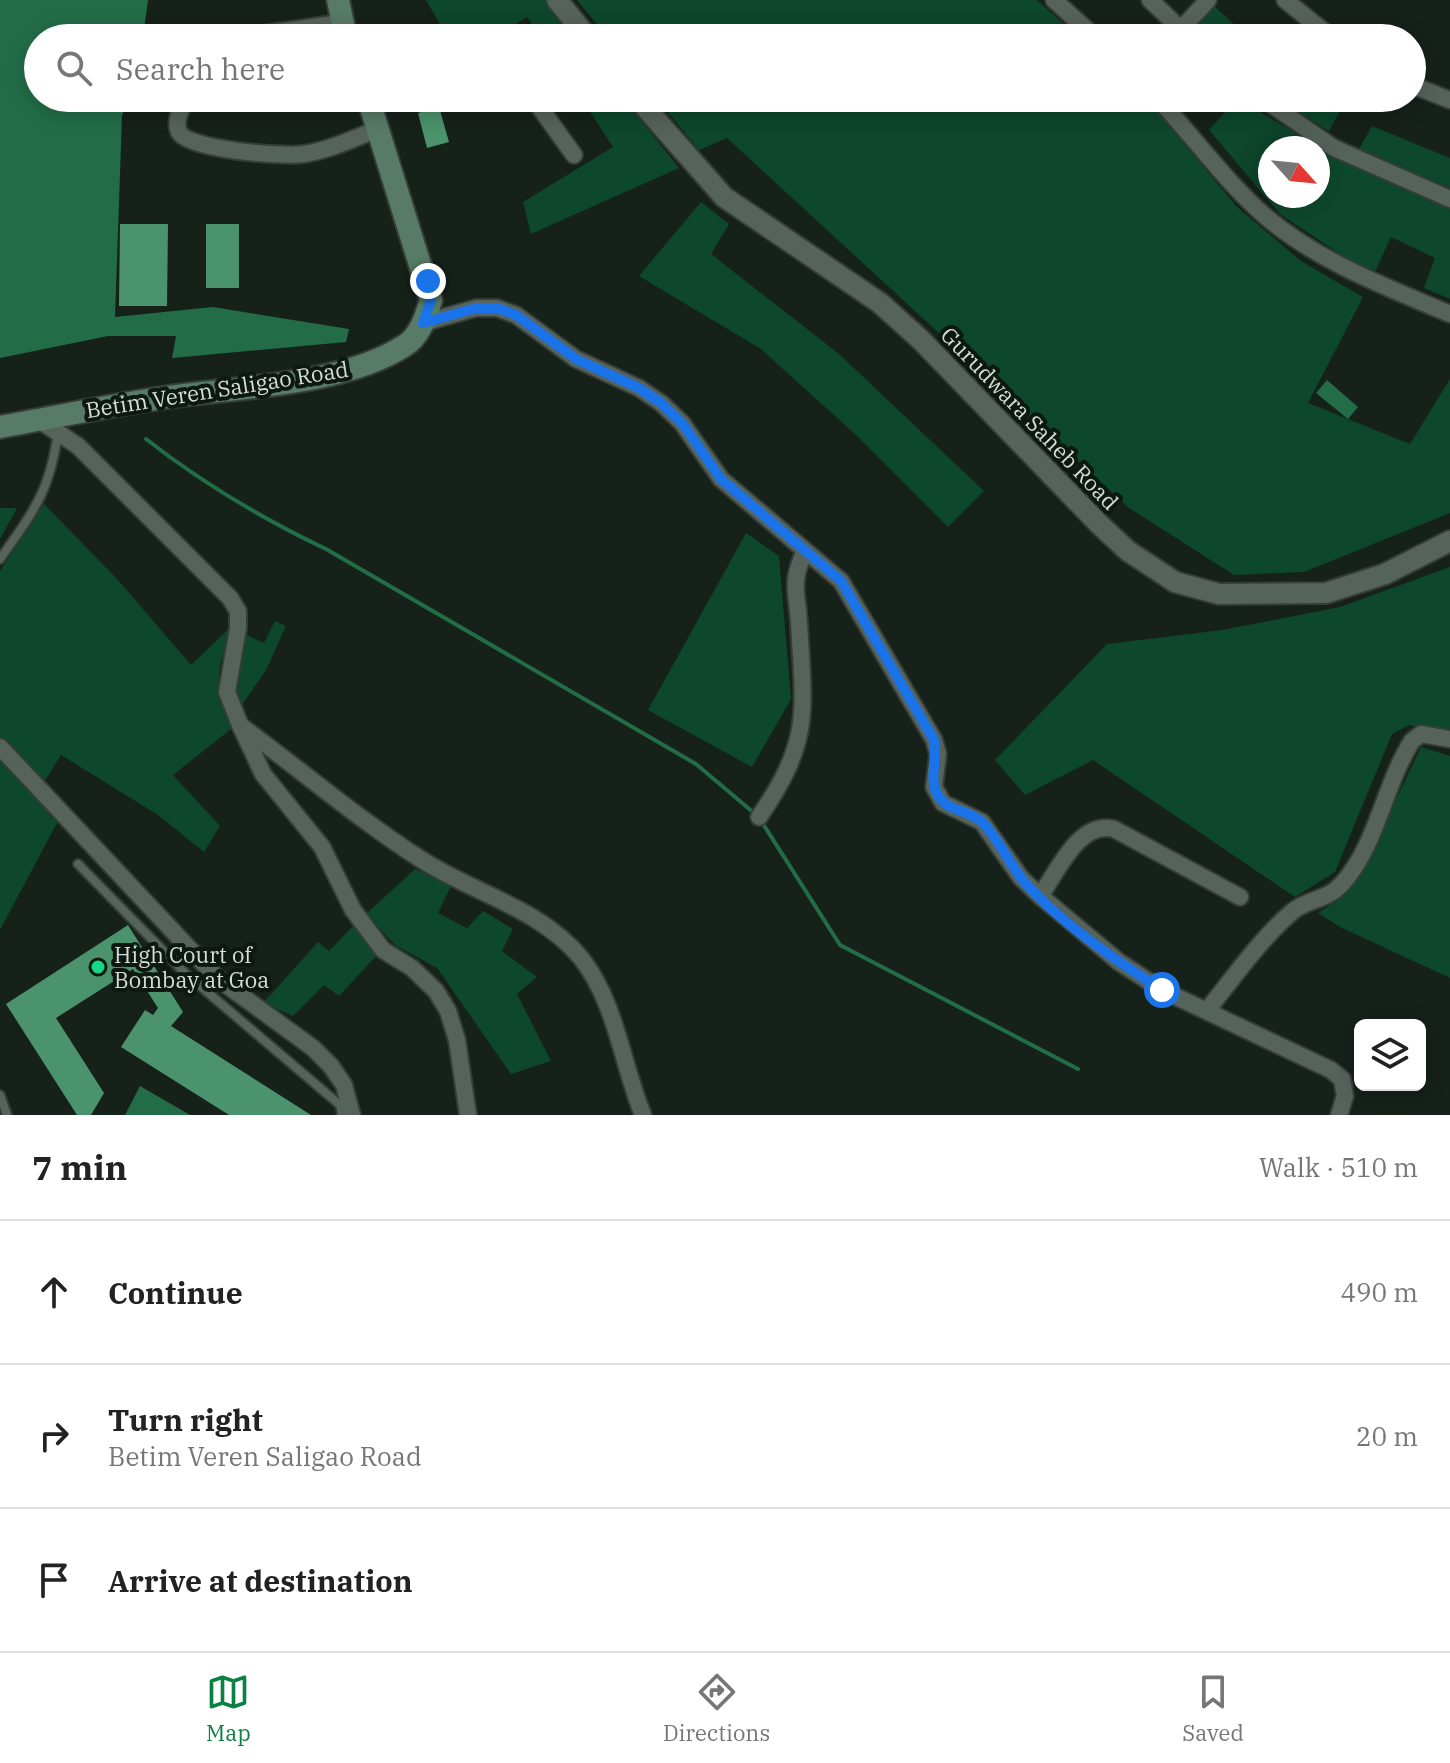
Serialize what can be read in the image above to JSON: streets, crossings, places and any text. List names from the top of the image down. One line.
{"streets":{"main road":["Betim Veren Saligao Road"],"street":["Gurudwara Saheb Road"]},"places":["High Court of Bombay at Goa"],"north":"bottom right","page":{"search":"Search here","heading":["7 min","Walk · 510 m"],"list":[["Continue","490 m"],["Turn right","Betim Veren Saligao Road","20 m"],"Arrive at destination"],"nav":["Map","Directions","Saved"]}}
